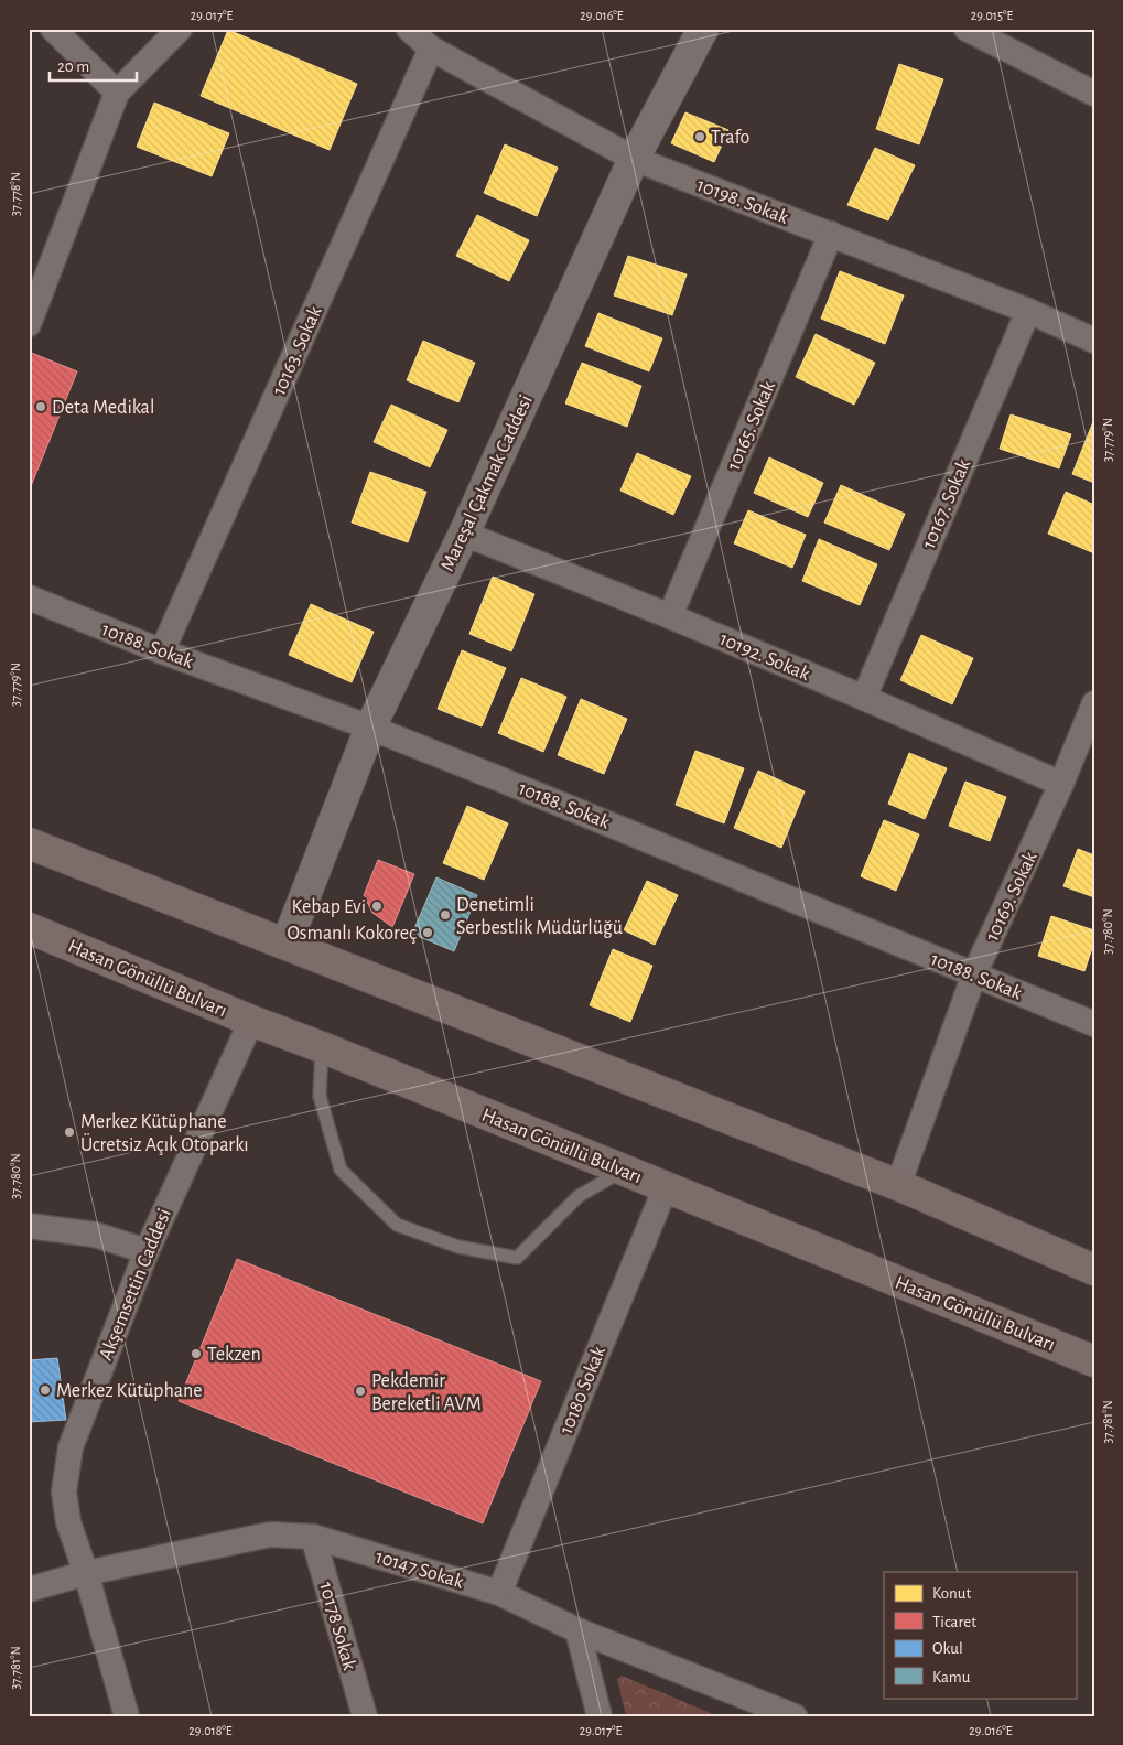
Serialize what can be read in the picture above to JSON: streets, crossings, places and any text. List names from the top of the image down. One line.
{"streets":{"main road":["Hasan Gönüllü Bulvarı"],"street":["10198. Sokak","10163. Sokak","10165. Sokak","Mareşal Çakmak Caddesi","10167. Sokak","10188. Sokak","10192. Sokak","10169. Sokak","Akşemsettin Caddesi","10180 Sokak","10147 Sokak","10178 Sokak"]},"crossings":[["10198. Sokak","10163. Sokak"],["10198. Sokak","10165. Sokak"],["10198. Sokak","Mareşal Çakmak Caddesi"],["10198. Sokak","10167. Sokak"],["10163. Sokak","10188. Sokak"],["10165. Sokak","10192. Sokak"],["Mareşal Çakmak Caddesi","10188. Sokak"],["Mareşal Çakmak Caddesi","10192. Sokak"],["10167. Sokak","10192. Sokak"],["10188. Sokak","10169. Sokak"],["10192. Sokak","10169. Sokak"],["Hasan Gönüllü Bulvarı","Akşemsettin Caddesi"],["Hasan Gönüllü Bulvarı","10180 Sokak"],["Akşemsettin Caddesi","10147 Sokak"],["10180 Sokak","10147 Sokak"],["10147 Sokak","10178 Sokak"]],"places":["Trafo","Deta Medikal","Kebap Evi","Denetimli Serbestlik Müdürlüğü","Osmanlı Kokoreç","Merkez Kütüphane Ücretsiz Açık Otoparkı","Tekzen","Merkez Kütüphane","Pekdemir Bereketli AVM"],"legend":["Konut","Ticaret","Okul","Kamu"],"scale_bar":"20 m","coordinates":["29.017°E","29.016°E","29.015°E","37.778°N","37.779°N","37.780°N","37.781°N","29.018°E"]}
